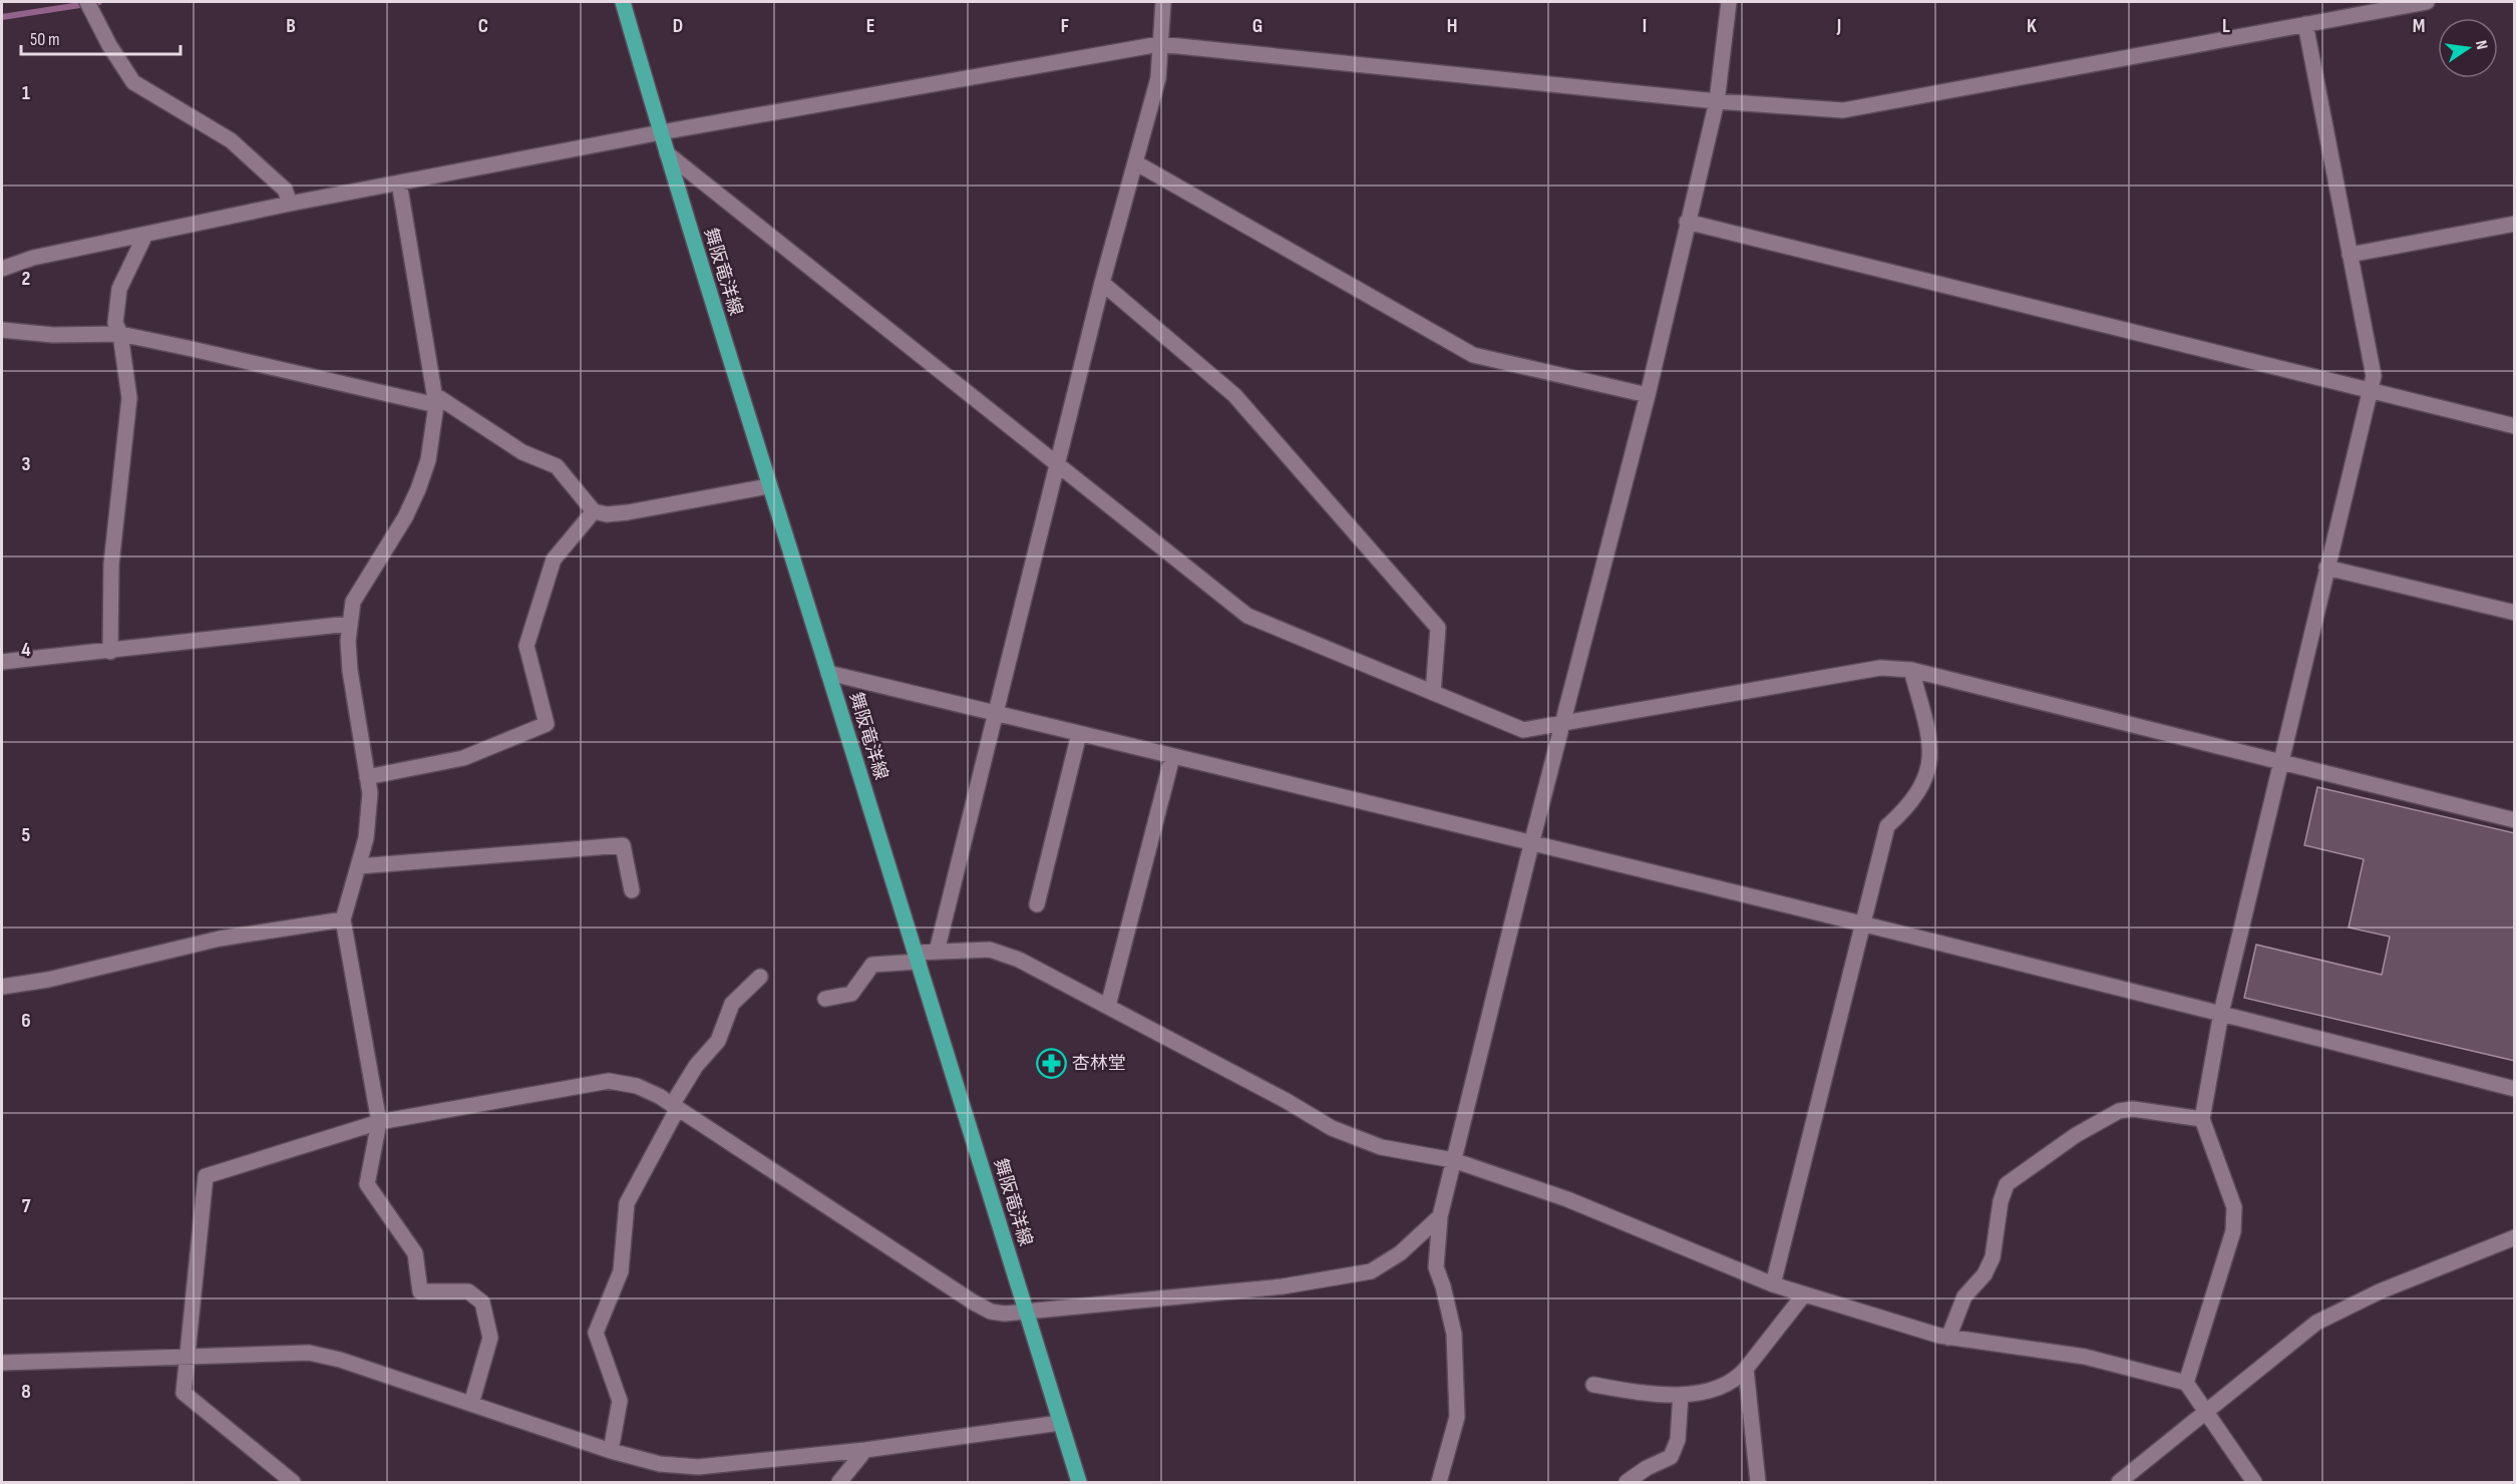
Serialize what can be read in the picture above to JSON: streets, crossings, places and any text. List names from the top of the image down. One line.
{"streets":{"main road":["舞阪竜洋線"]},"places":{"pharmacy":["杏林堂"]},"scale_bar":"50 m","north":"right","grid":{"columns":["B","C","D","E","F","G","H","I","J","K","L","M"],"rows":["1","2","3","4","5","6","7","8"]}}
